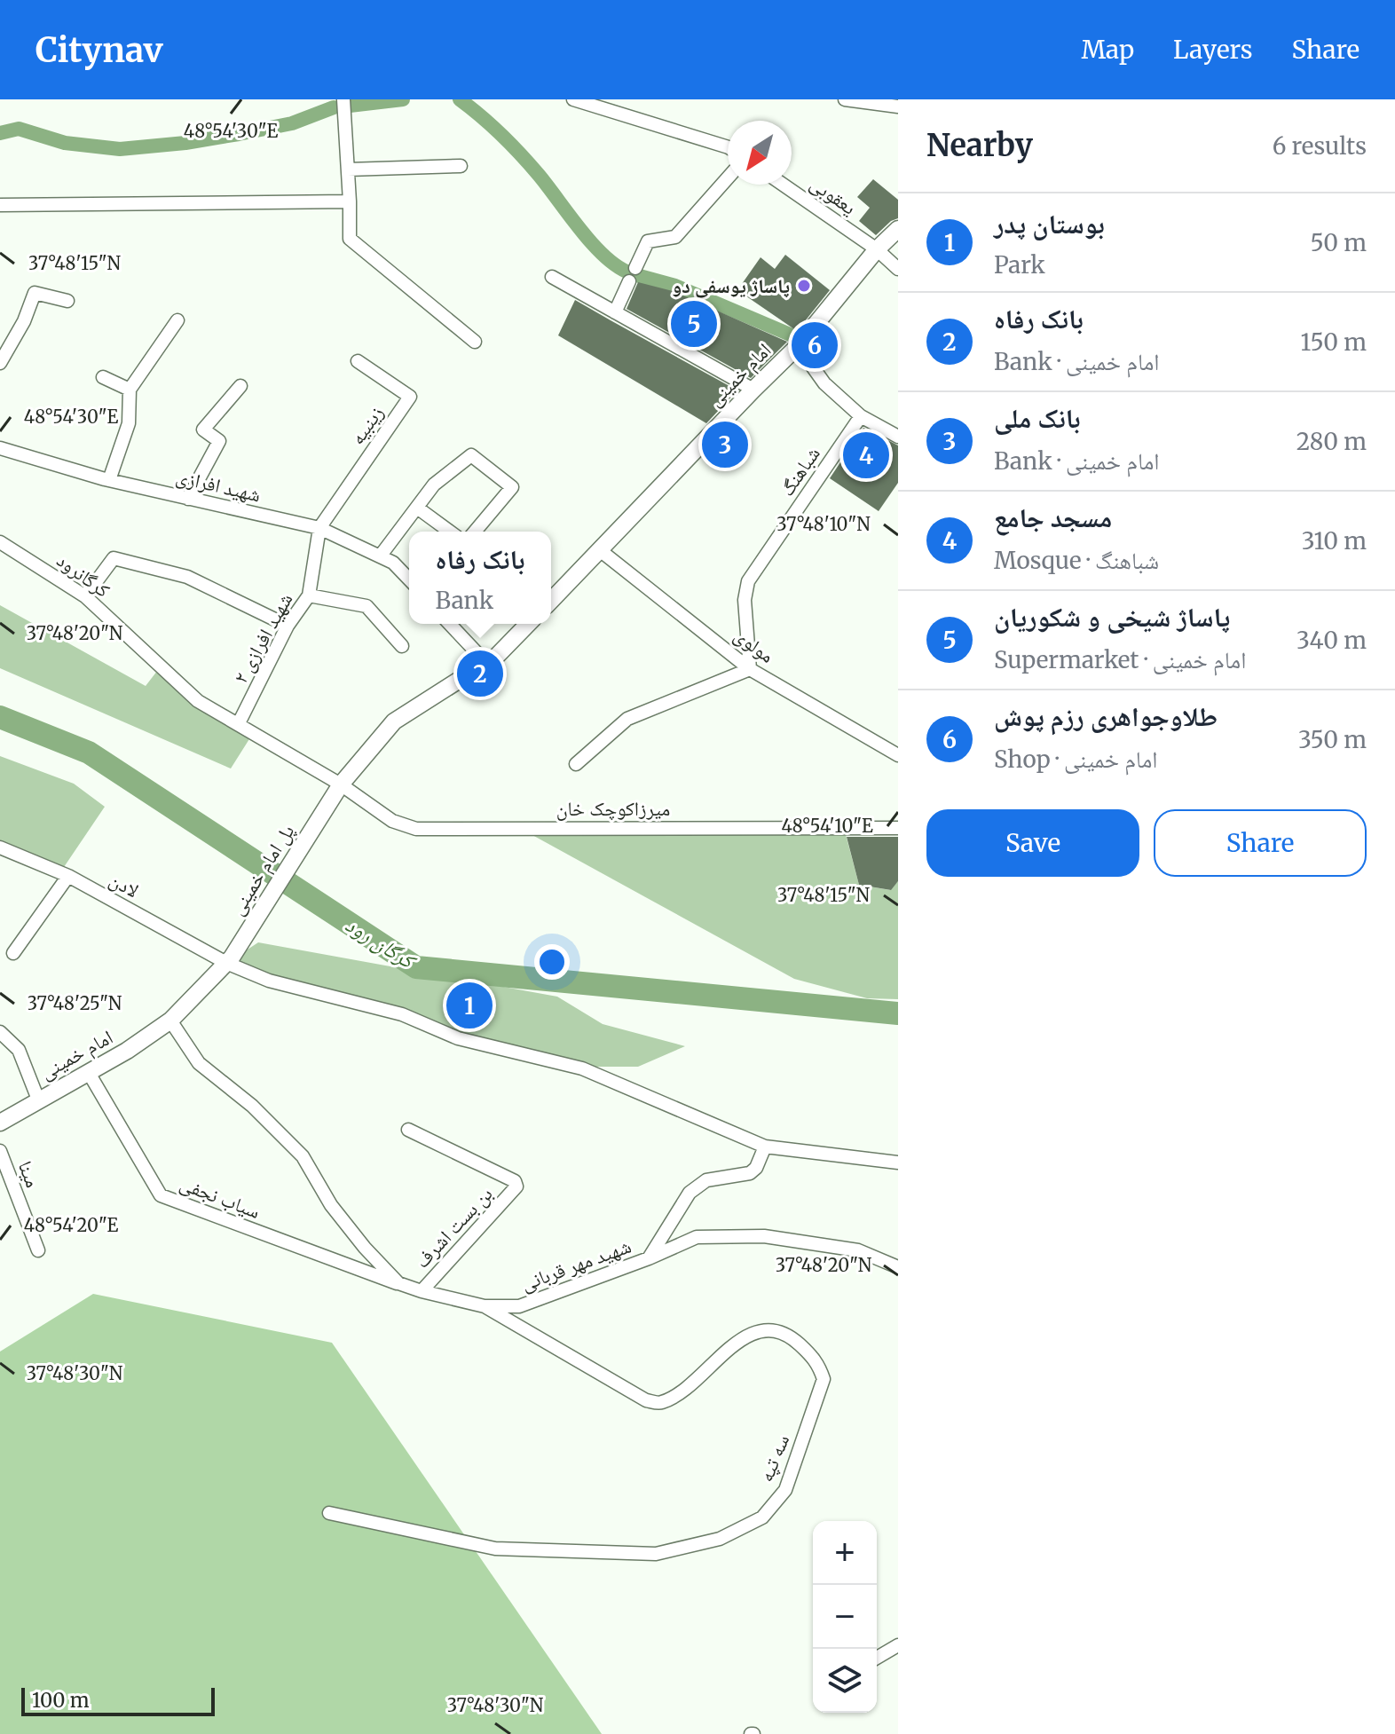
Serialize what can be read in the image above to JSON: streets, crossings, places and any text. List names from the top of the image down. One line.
{"streets":{"main road":["امام خمینی","پل امام خمینی"],"street":["یعقوبی","زینبیه","شباهنگ","شهید افرازی","کرگانرود","شهید افرازی ۲","مولوی","میرزاکوچک خان","لادن","مینا","سیاب نجفی","بن بست اشرف","شهید مهر قربانی","سه تپه"]},"crossings":[["یعقوبی","امام خمینی"],["امام خمینی","مولوی"],["امام خمینی","پل امام خمینی"],["امام خمینی","لادن"],["امام خمینی","سیاب نجفی"],["امام خمینی","شهید مهر قربانی"],["زینبیه","شهید افرازی"],["زینبیه","شهید افرازی ۲"],["شباهنگ","مولوی"],["شهید افرازی","شهید افرازی ۲"],["کرگانرود","شهید افرازی ۲"],["کرگانرود","میرزاکوچک خان"],["کرگانرود","پل امام خمینی"],["میرزاکوچک خان","پل امام خمینی"],["پل امام خمینی","لادن"],["سیاب نجفی","شهید مهر قربانی"],["بن بست اشرف","شهید مهر قربانی"],["شهید مهر قربانی","سه تپه"]],"water":["کرگان رود"],"places":["پاساژ یوسفی دو"],"scale_bar":"100 m","north":"bottom left","page":{"header":"Citynav","nav":["Map","Layers","Share"],"heading":["Nearby","6 results"],"list":[{"mark":"1","name":"بوستان پدر","note":"Park","value":"50 m"},{"mark":"2","name":"بانک رفاه","note":"Bank · امام خمینی","value":"150 m"},{"mark":"3","name":"بانک ملی","note":"Bank · امام خمینی","value":"280 m"},{"mark":"4","name":"مسجد جامع","note":"Mosque · شباهنگ","value":"310 m"},{"mark":"5","name":"پاساژ شیخی و شکوریان","note":"Supermarket · امام خمینی","value":"340 m"},{"mark":"6","name":"طلاوجواهری رزم پوش","note":"Shop · امام خمینی","value":"350 m"}],"pins":["5","6","3","4","2","1"],"popup":["بانک رفاه","Bank"],"buttons":["Save","Share"],"map_buttons":["+","−"],"scale":"100 m"},"coordinates":["48°54'30\"E","37°48'15\"N","37°48'10\"N","37°48'20\"N","48°54'10\"E","37°48'25\"N","48°54'20\"E","37°48'30\"N"]}
